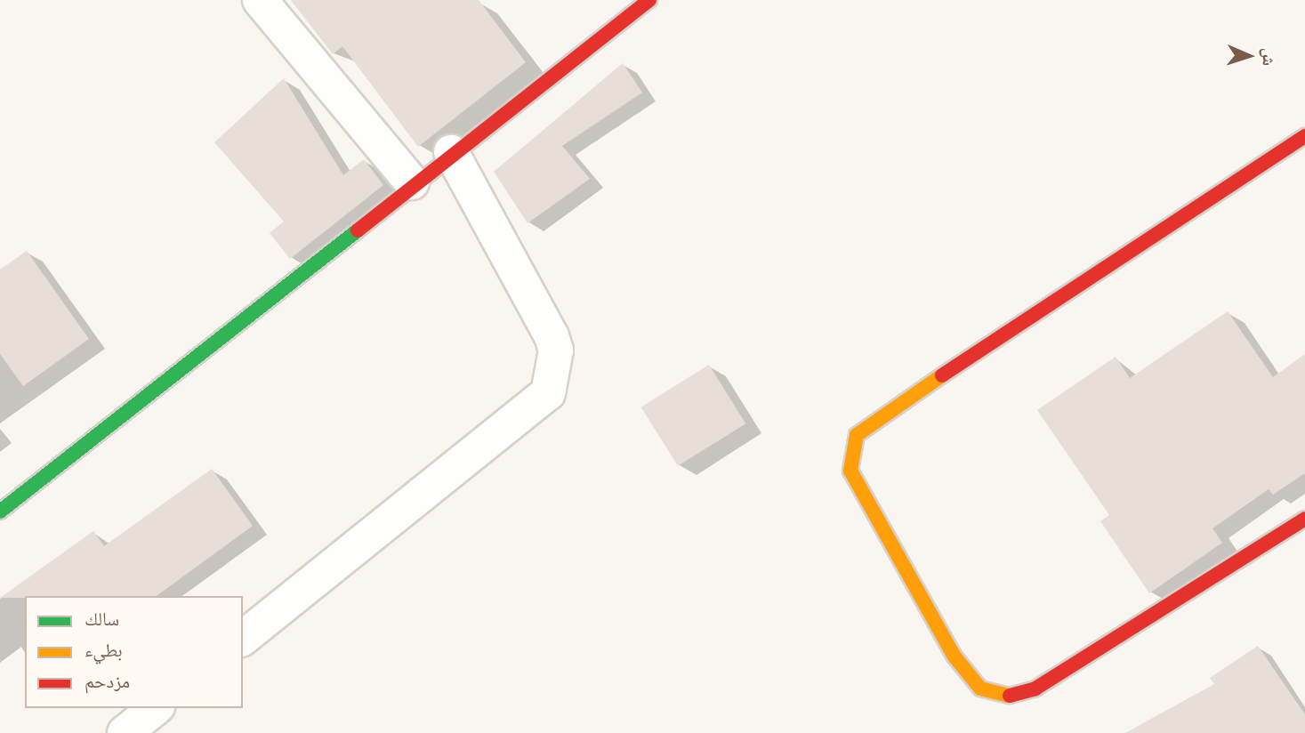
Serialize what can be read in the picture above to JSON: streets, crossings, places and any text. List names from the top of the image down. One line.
{"legend":["سالك","بطيء","مزدحم"],"north":"right"}
